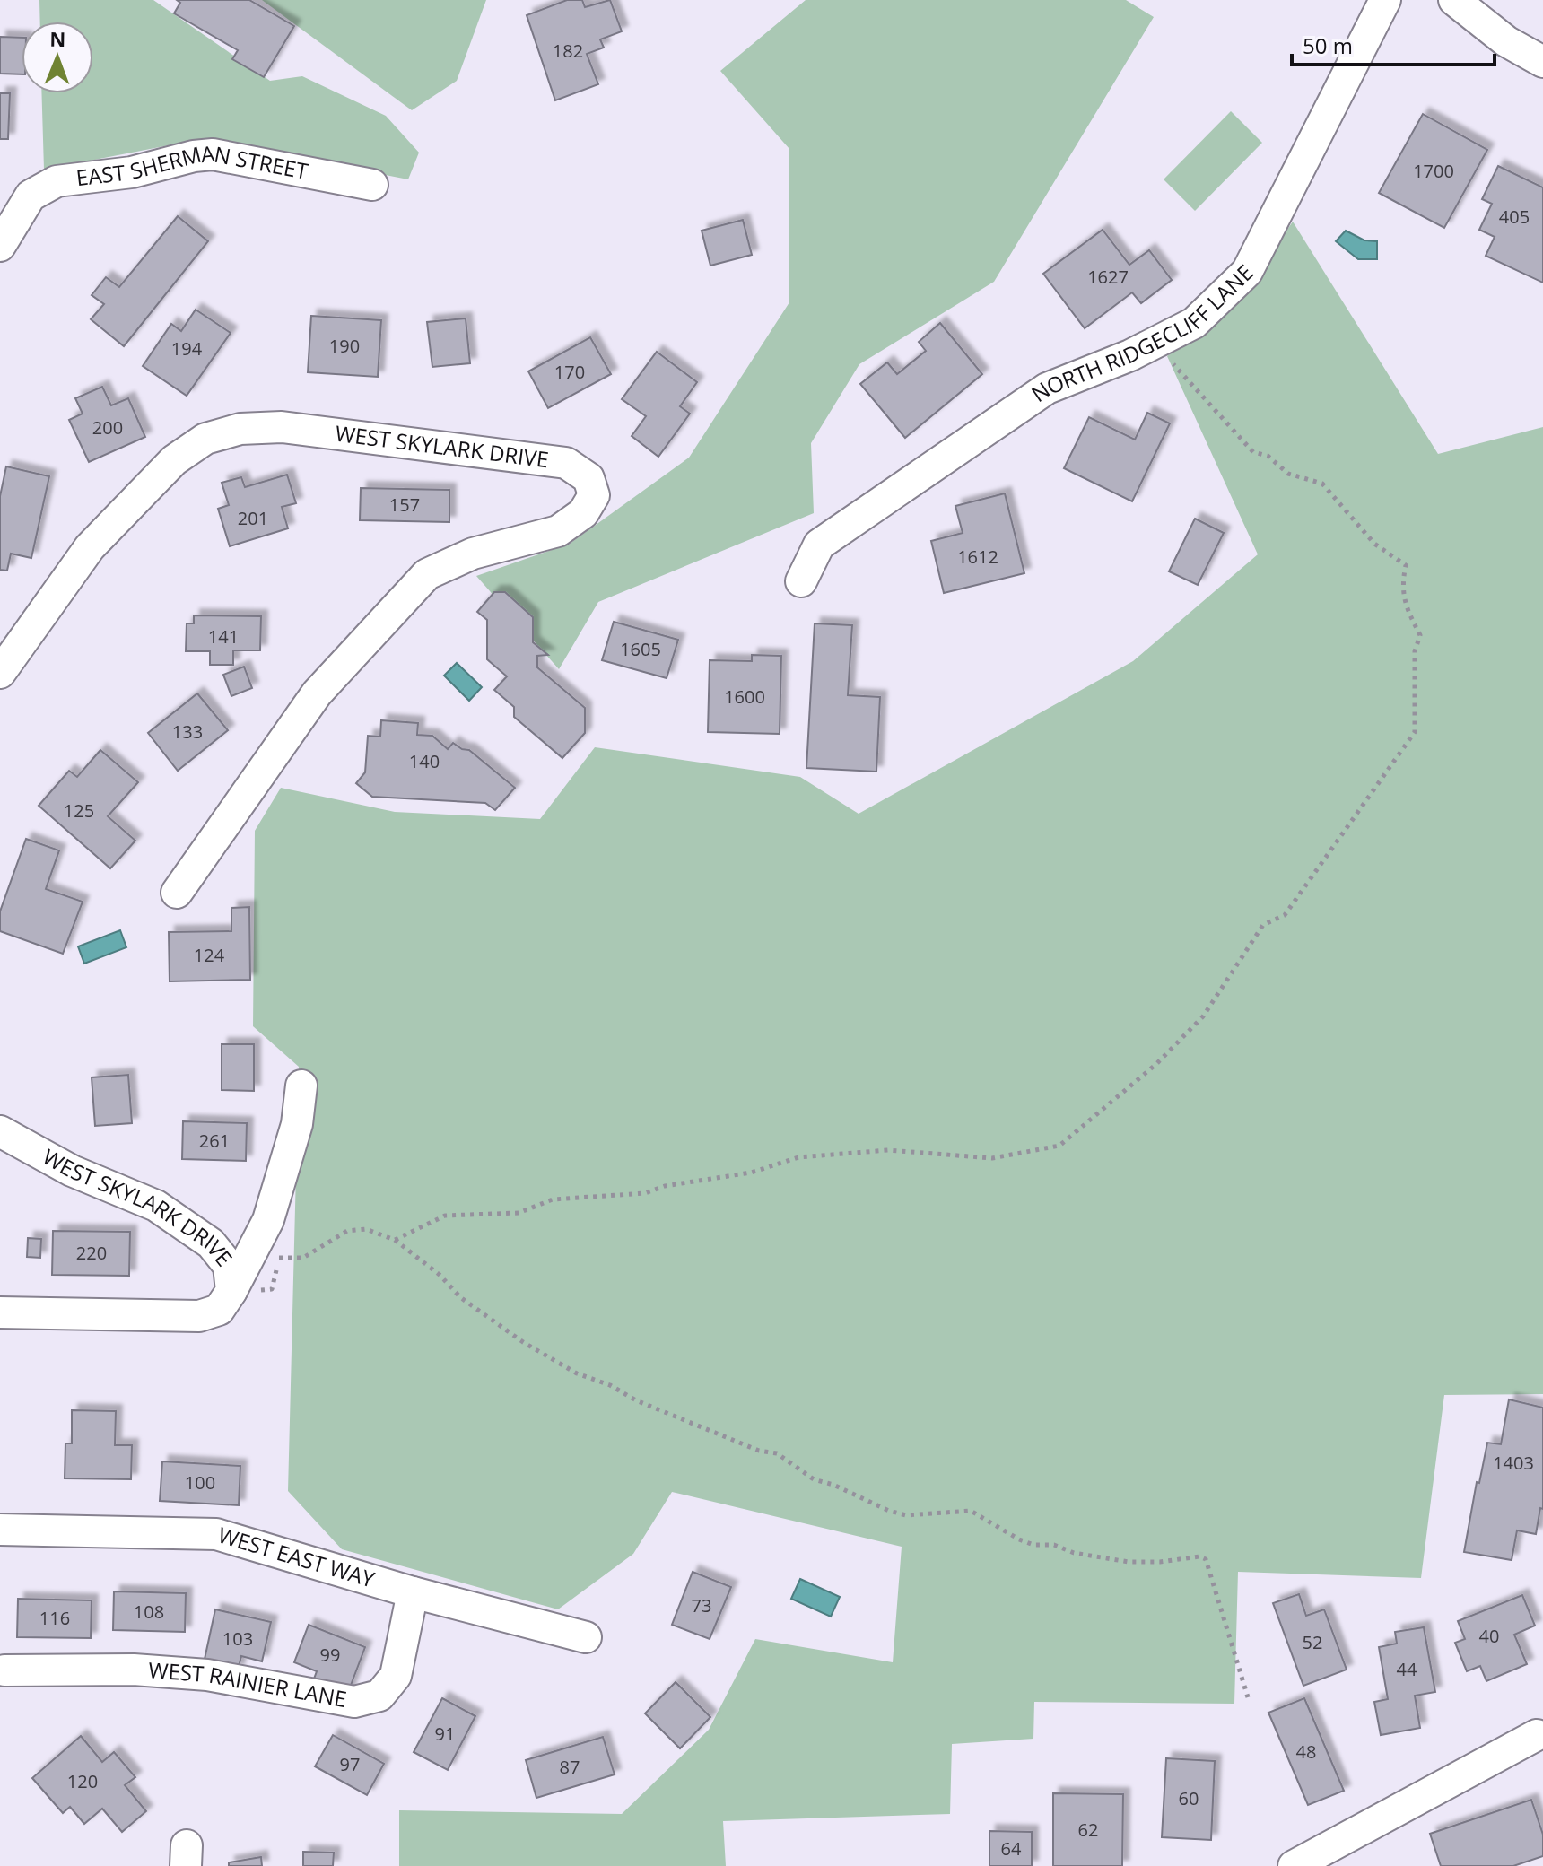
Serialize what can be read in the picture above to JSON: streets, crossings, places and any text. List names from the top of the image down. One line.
{"streets":{"street":["EAST SHERMAN STREET","NORTH RIDGECLIFF LANE","WEST SKYLARK DRIVE","WEST EAST WAY","WEST RAINIER LANE"]},"crossings":[["WEST EAST WAY","WEST RAINIER LANE"]],"house_numbers":["182","1700","405","1627","190","194","170","200","157","201","1612","141","1605","1600","133","140","125","124","261","220","1403","100","73","108","116","40","103","52","99","44","91","48","97","87","120","60","62","64"],"scale_bar":"50 m","north":"top"}
